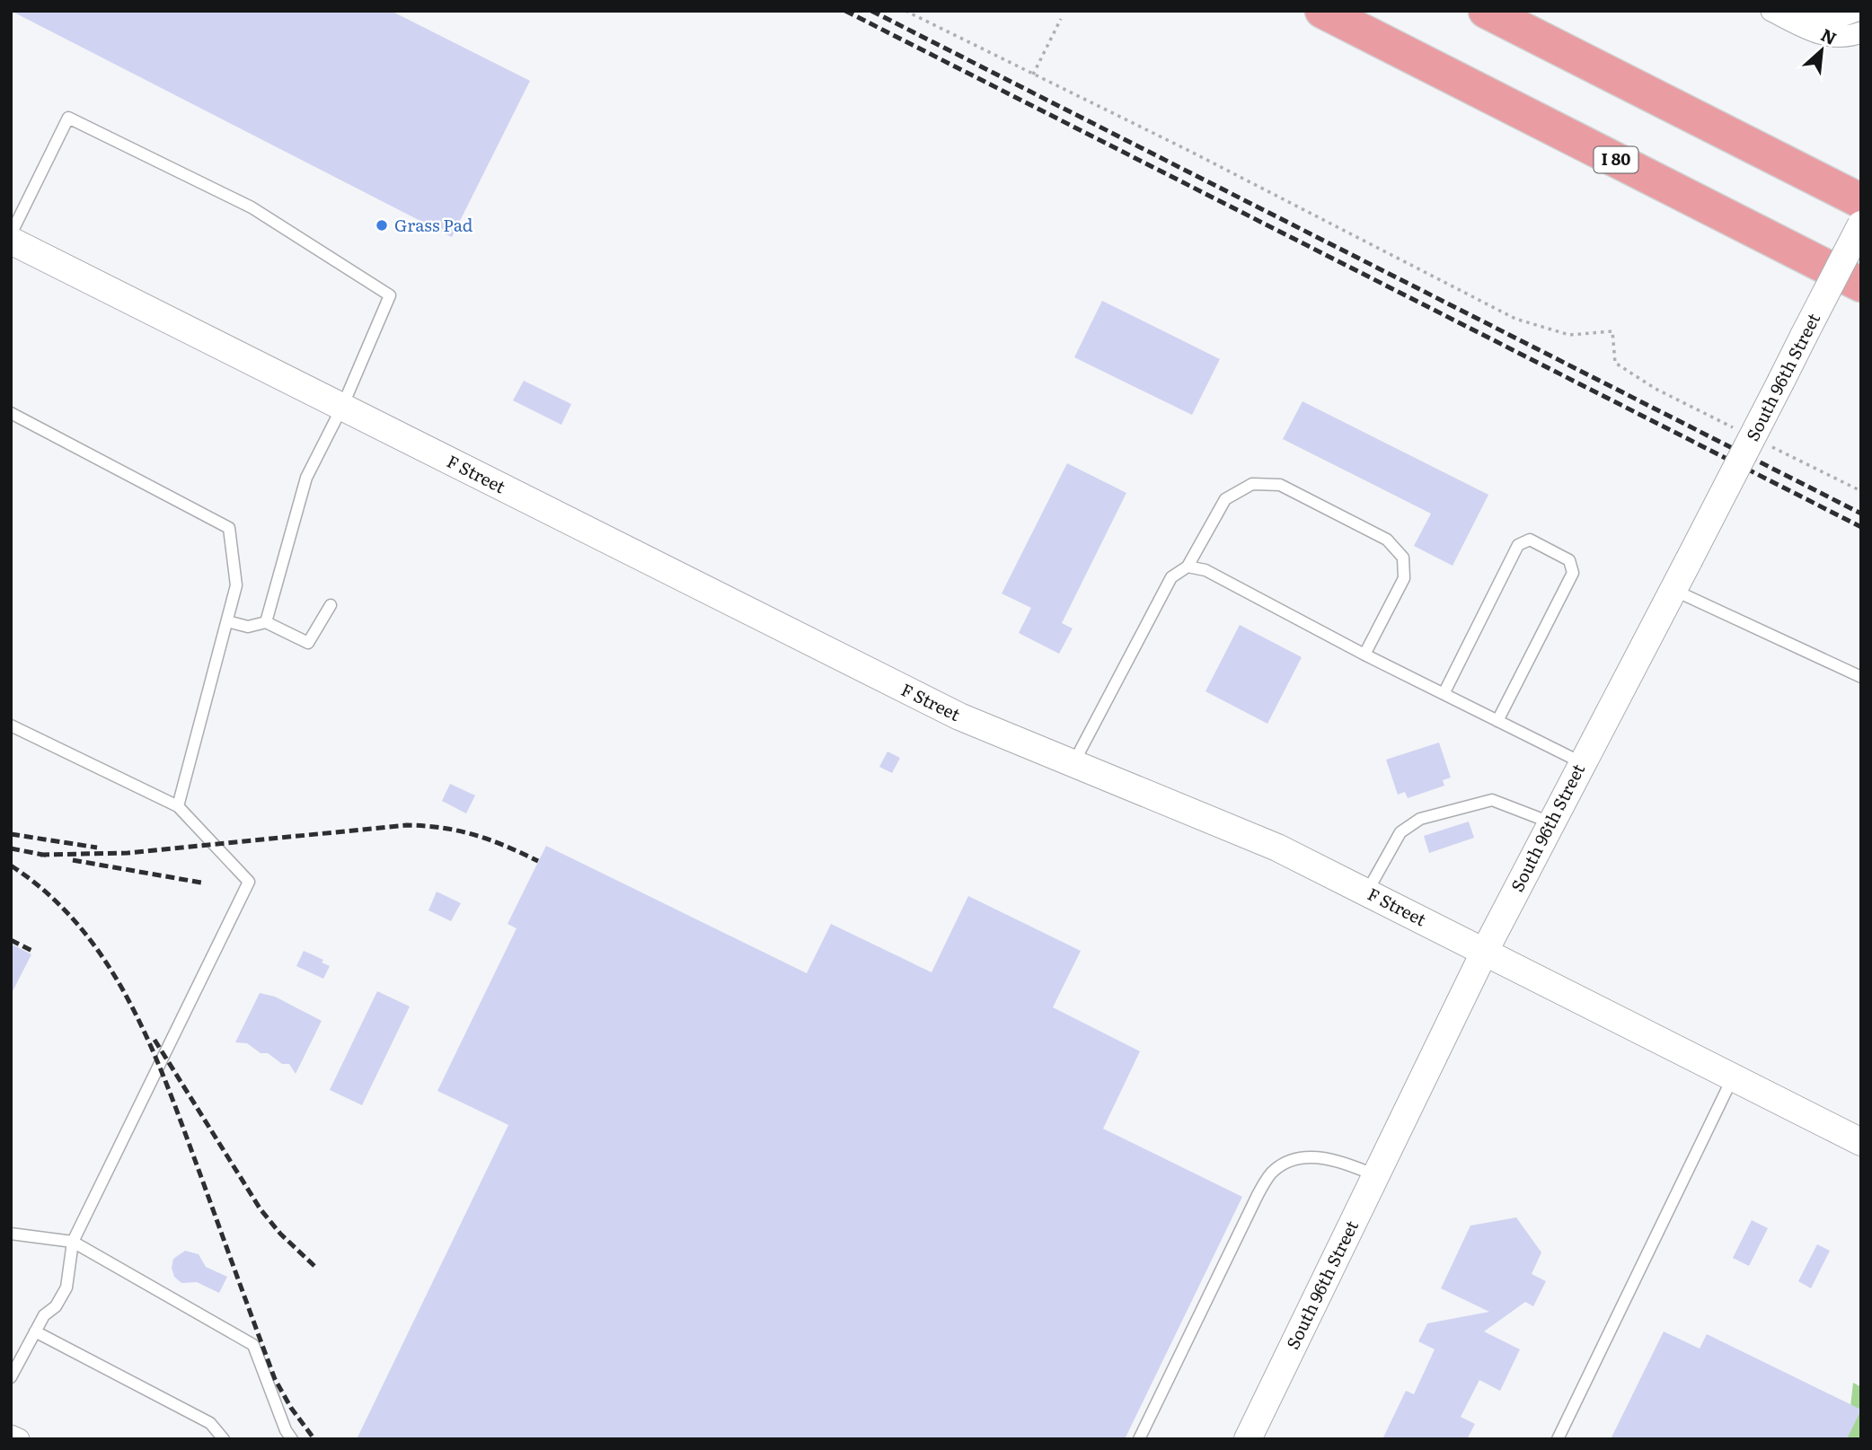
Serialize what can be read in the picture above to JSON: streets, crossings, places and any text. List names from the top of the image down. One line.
{"streets":{"highway":["I 80"],"street":["South 96th Street","F Street"]},"crossings":[["South 96th Street","F Street"]],"places":["Grass Pad"],"north":"top right"}
